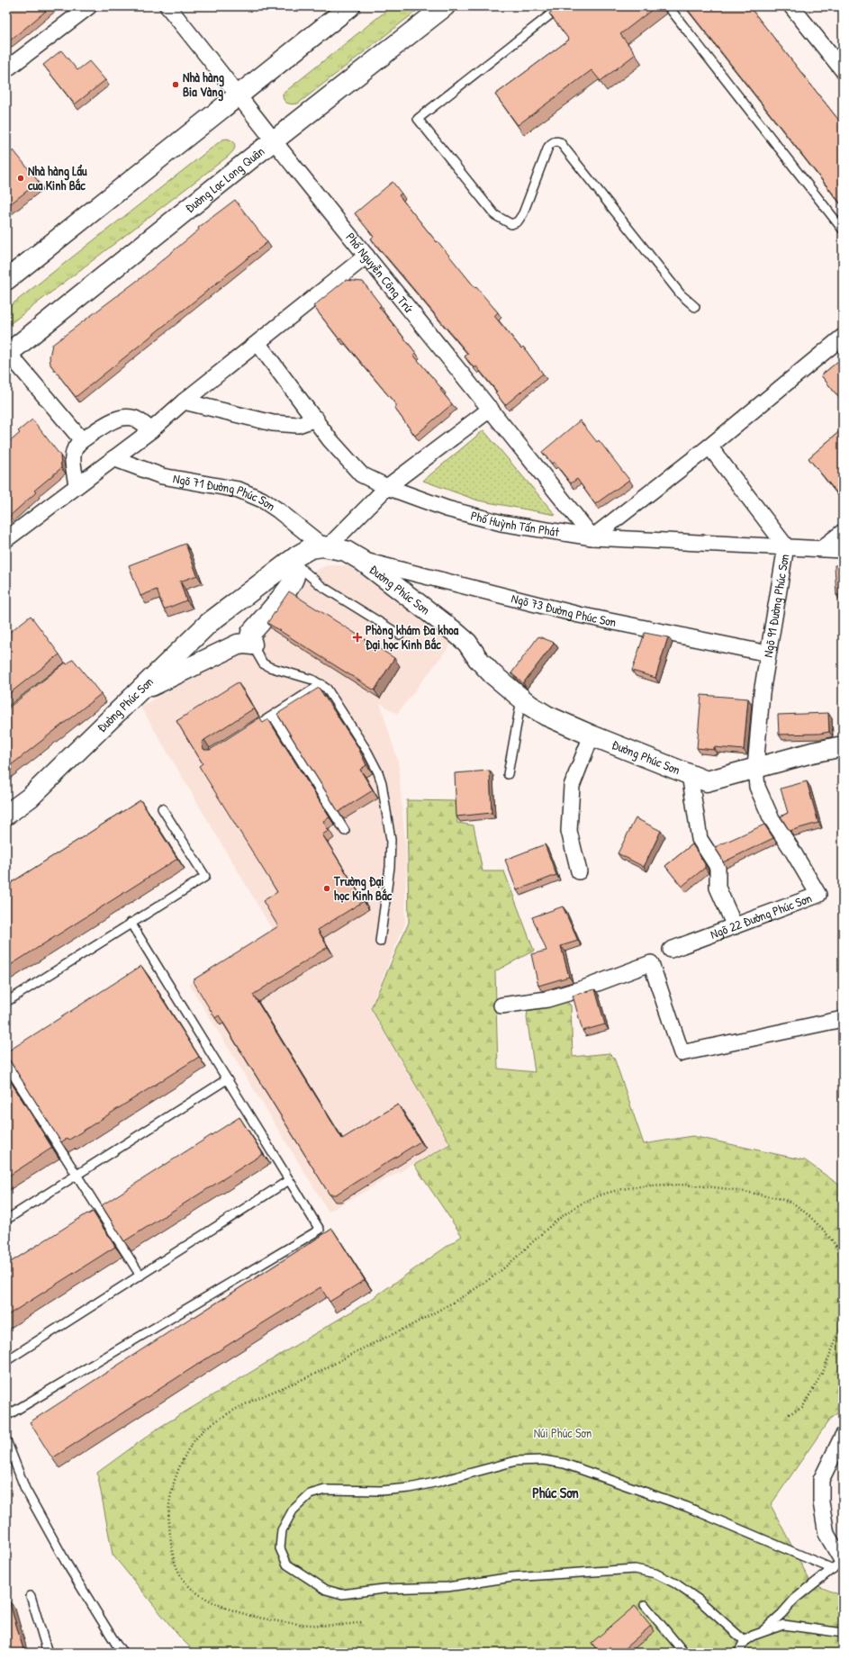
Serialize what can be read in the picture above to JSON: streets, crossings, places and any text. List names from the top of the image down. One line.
{"streets":{"street":["Đường Lạc Long Quân","Phố Nguyễn Công Trứ","Ngõ 71 Đường Phúc Sơn","Phố Huỳnh Tấn Phát","Đường Phúc Sơn","Ngõ 91 Đường Phúc Sơn","Ngõ 73 Đường Phúc Sơn","Ngõ 22 Đường Phúc Sơn"]},"crossings":[["Đường Lạc Long Quân","Phố Nguyễn Công Trứ"],["Phố Nguyễn Công Trứ","Phố Huỳnh Tấn Phát"],["Ngõ 71 Đường Phúc Sơn","Đường Phúc Sơn"],["Phố Huỳnh Tấn Phát","Ngõ 91 Đường Phúc Sơn"],["Đường Phúc Sơn","Ngõ 91 Đường Phúc Sơn"],["Đường Phúc Sơn","Ngõ 73 Đường Phúc Sơn"],["Đường Phúc Sơn","Ngõ 22 Đường Phúc Sơn"],["Ngõ 91 Đường Phúc Sơn","Ngõ 73 Đường Phúc Sơn"],["Ngõ 91 Đường Phúc Sơn","Ngõ 22 Đường Phúc Sơn"]],"districts":["Phúc Sơn"],"parks":["Núi Phúc Sơn"],"places":{"other":["Nhà hàng Bia Vàng","Nhà hàng Lẩu cua Kinh Bắc","Trường Đại học Kinh Bắc"],"health":["Phòng khám Đa khoa Đại học Kinh Bắc"]}}
